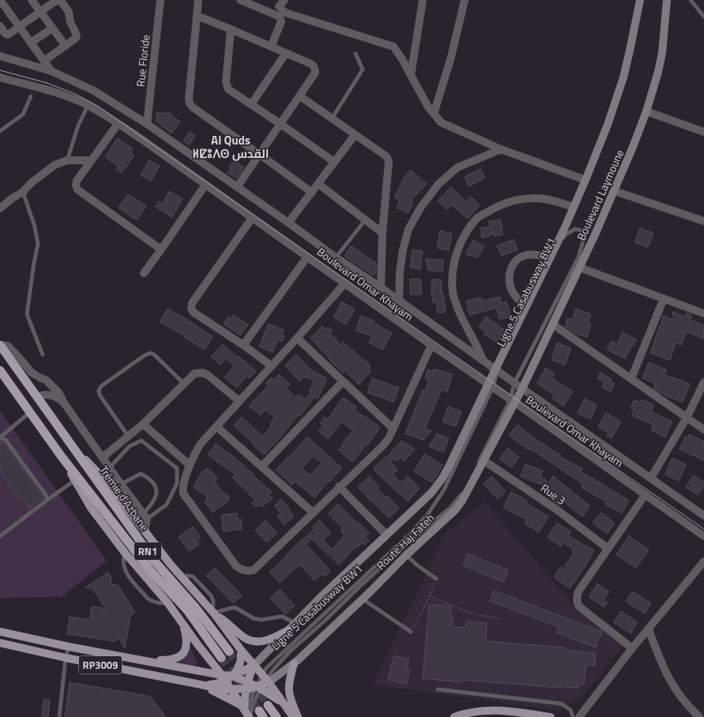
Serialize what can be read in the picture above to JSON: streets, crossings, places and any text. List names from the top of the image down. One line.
{"streets":{"highway":["Trémie d'Azbane","RN1"],"main road":["Boulevard Laymoune","Route Haj Fateh","RP3009"],"street":["Rue Floride","Boulevard Omar Khayam","Rue 3"],"lane":["Ligne 5 Casabusway BW1"]},"crossings":[["Rue Floride","Boulevard Omar Khayam"],["Boulevard Laymoune","Boulevard Omar Khayam"],["Boulevard Laymoune","Ligne 5 Casabusway BW1"],["Boulevard Laymoune","Route Haj Fateh"],["Boulevard Omar Khayam","Ligne 5 Casabusway BW1"],["Boulevard Omar Khayam","Route Haj Fateh"],["Ligne 5 Casabusway BW1","Route Haj Fateh"],["Rue 3","Route Haj Fateh"],["Trémie d'Azbane","RN1"]],"districts":["Al Quds ⵍⵇⵓⴷⵙ القدس"]}
